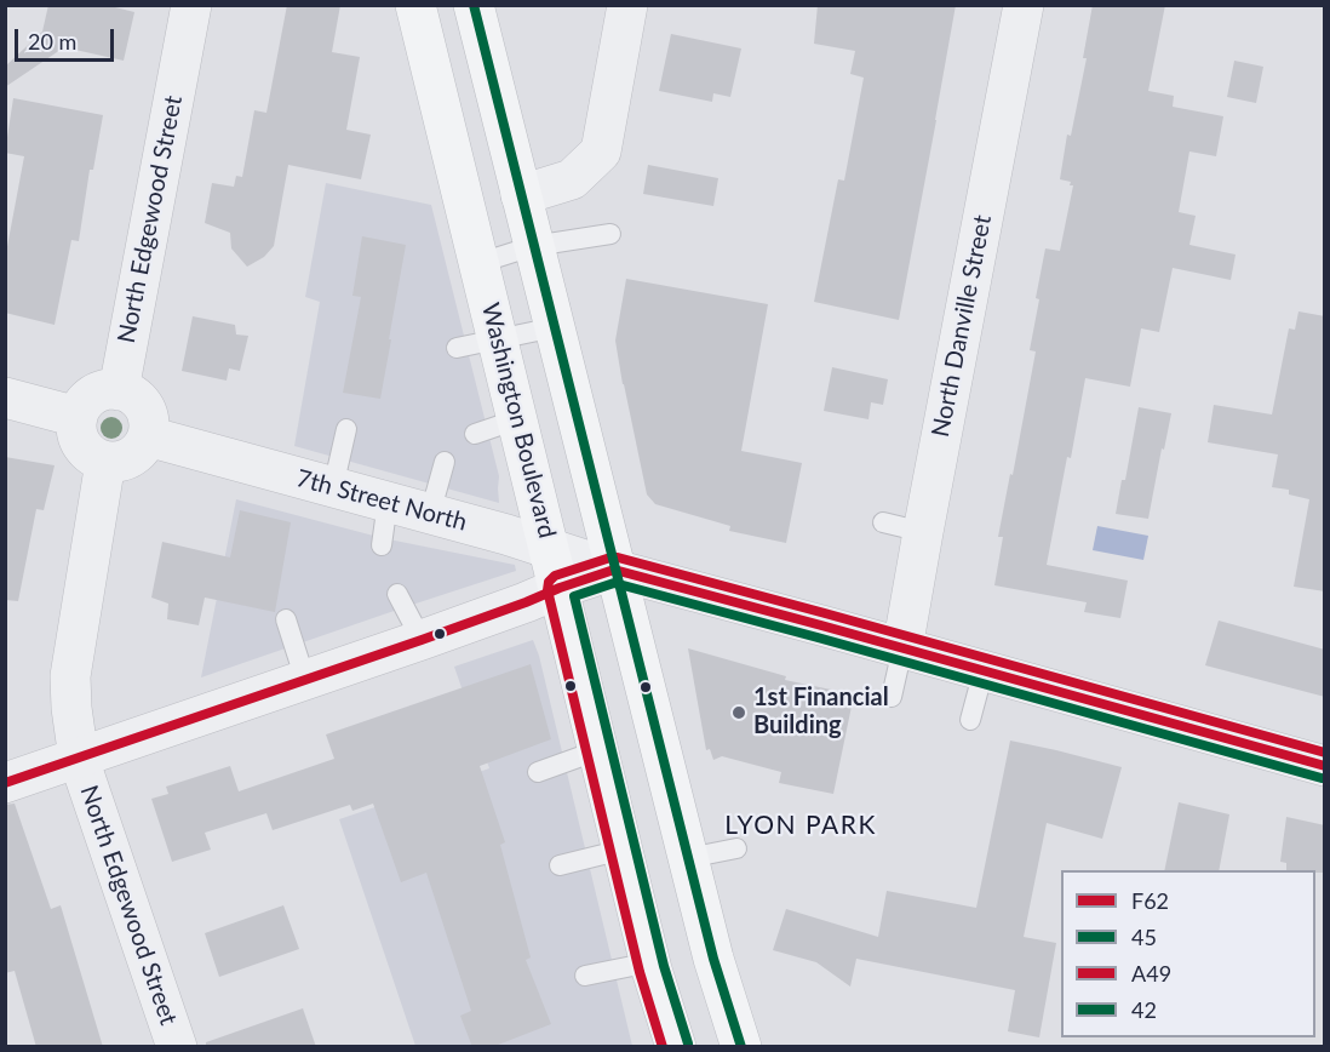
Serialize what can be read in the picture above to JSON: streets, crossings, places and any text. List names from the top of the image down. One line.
{"streets":{"main road":["Washington Boulevard"],"street":["North Edgewood Street","North Danville Street","7th Street North"]},"crossings":[["North Edgewood Street","7th Street North"],["North Danville Street","7th Street North"],["Washington Boulevard","7th Street North"]],"districts":["LYON PARK"],"places":["1st Financial Building"],"lines":["transit line 42","transit line A49","transit line F62","transit line 45"],"legend":["F62","45","A49","42"],"scale_bar":"20 m"}
